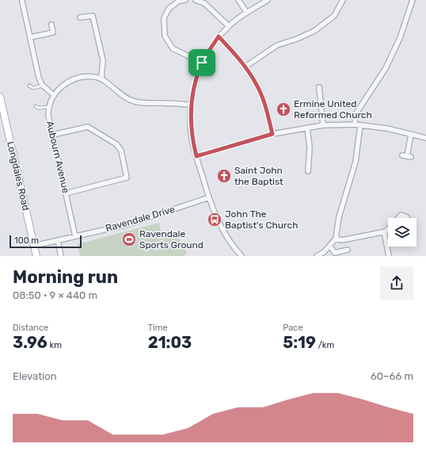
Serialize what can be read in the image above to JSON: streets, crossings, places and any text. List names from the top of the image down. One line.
{"streets":{"main road":["Longdales Road"],"street":["Aubourn Avenue","Ravendale Drive"]},"crossings":[["Aubourn Avenue","Ravendale Drive"],["Longdales Road","Ravendale Drive"]],"places":{"church":["Ermine United Reformed Church","Saint John the Baptist"],"bus stop":["John The Baptist's Church"],"sports":["Ravendale Sports Ground"]},"scale_bar":"100 m","page":{"scale":"100 m","heading":["Morning run","08:50 · 9 × 440 m"],"stats":[["Distance","3.96 km"],["Time","21:03"],["Pace","5:19 /km"]],"chart":["Elevation","60–66 m"]}}
